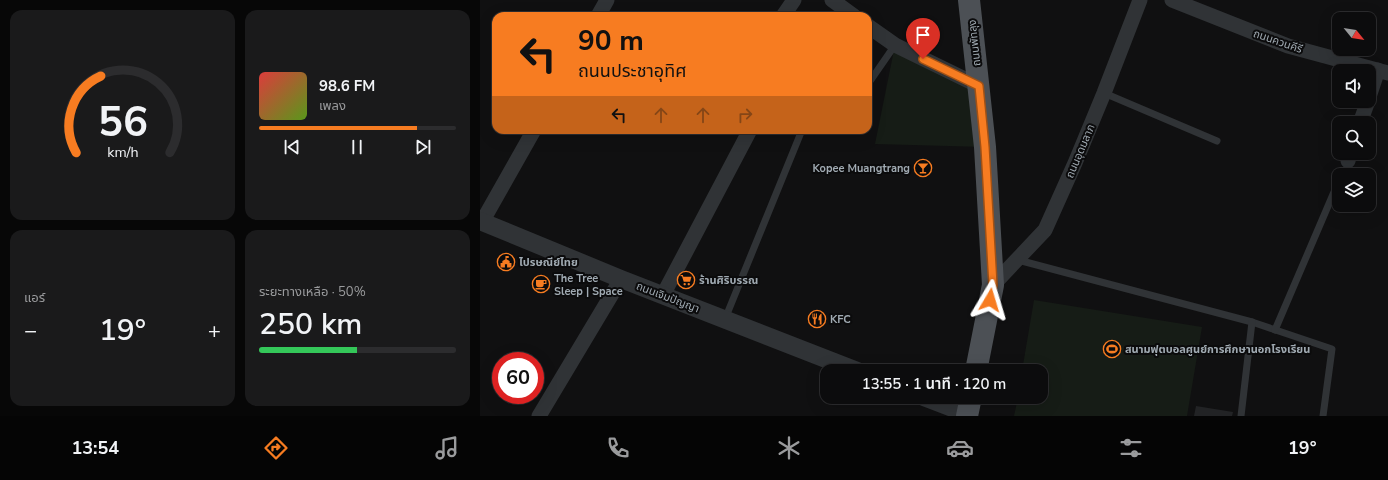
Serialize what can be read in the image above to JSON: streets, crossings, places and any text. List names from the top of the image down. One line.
{"streets":{"main road":["ถนนพัทลุง"],"street":["ถนนควนคีรี","ถนนอุดมลาภ","ถนนเจิมปัญญา"]},"crossings":[["ถนนพัทลุง","ถนนอุดมลาภ"]],"places":{"bar":["Kopee Muangtrang"],"public building":["ไปรษณีย์ไทย"],"supermarket":["ร้านศิริบรรณ"],"cafe":["The Tree Sleep | Space"],"restaurant":["KFC"],"sports":["สนามฟุตบอลศูนย์การศึกษานอกโรงเรียน"]},"north":"bottom right","page":{"turn":["90 m","ถนนประชาอุทิศ"],"song":["98.6 FM","เพลง"],"tile":["แอร์",["ระยะทางเหลือ · 50%","250 km"]],"heat":["−","19°","+"],"limit":"60","trip":"13:55 · 1 นาที · 120 m","tabs":["13:54","19°"],"gauge":["56","km/h"]}}
